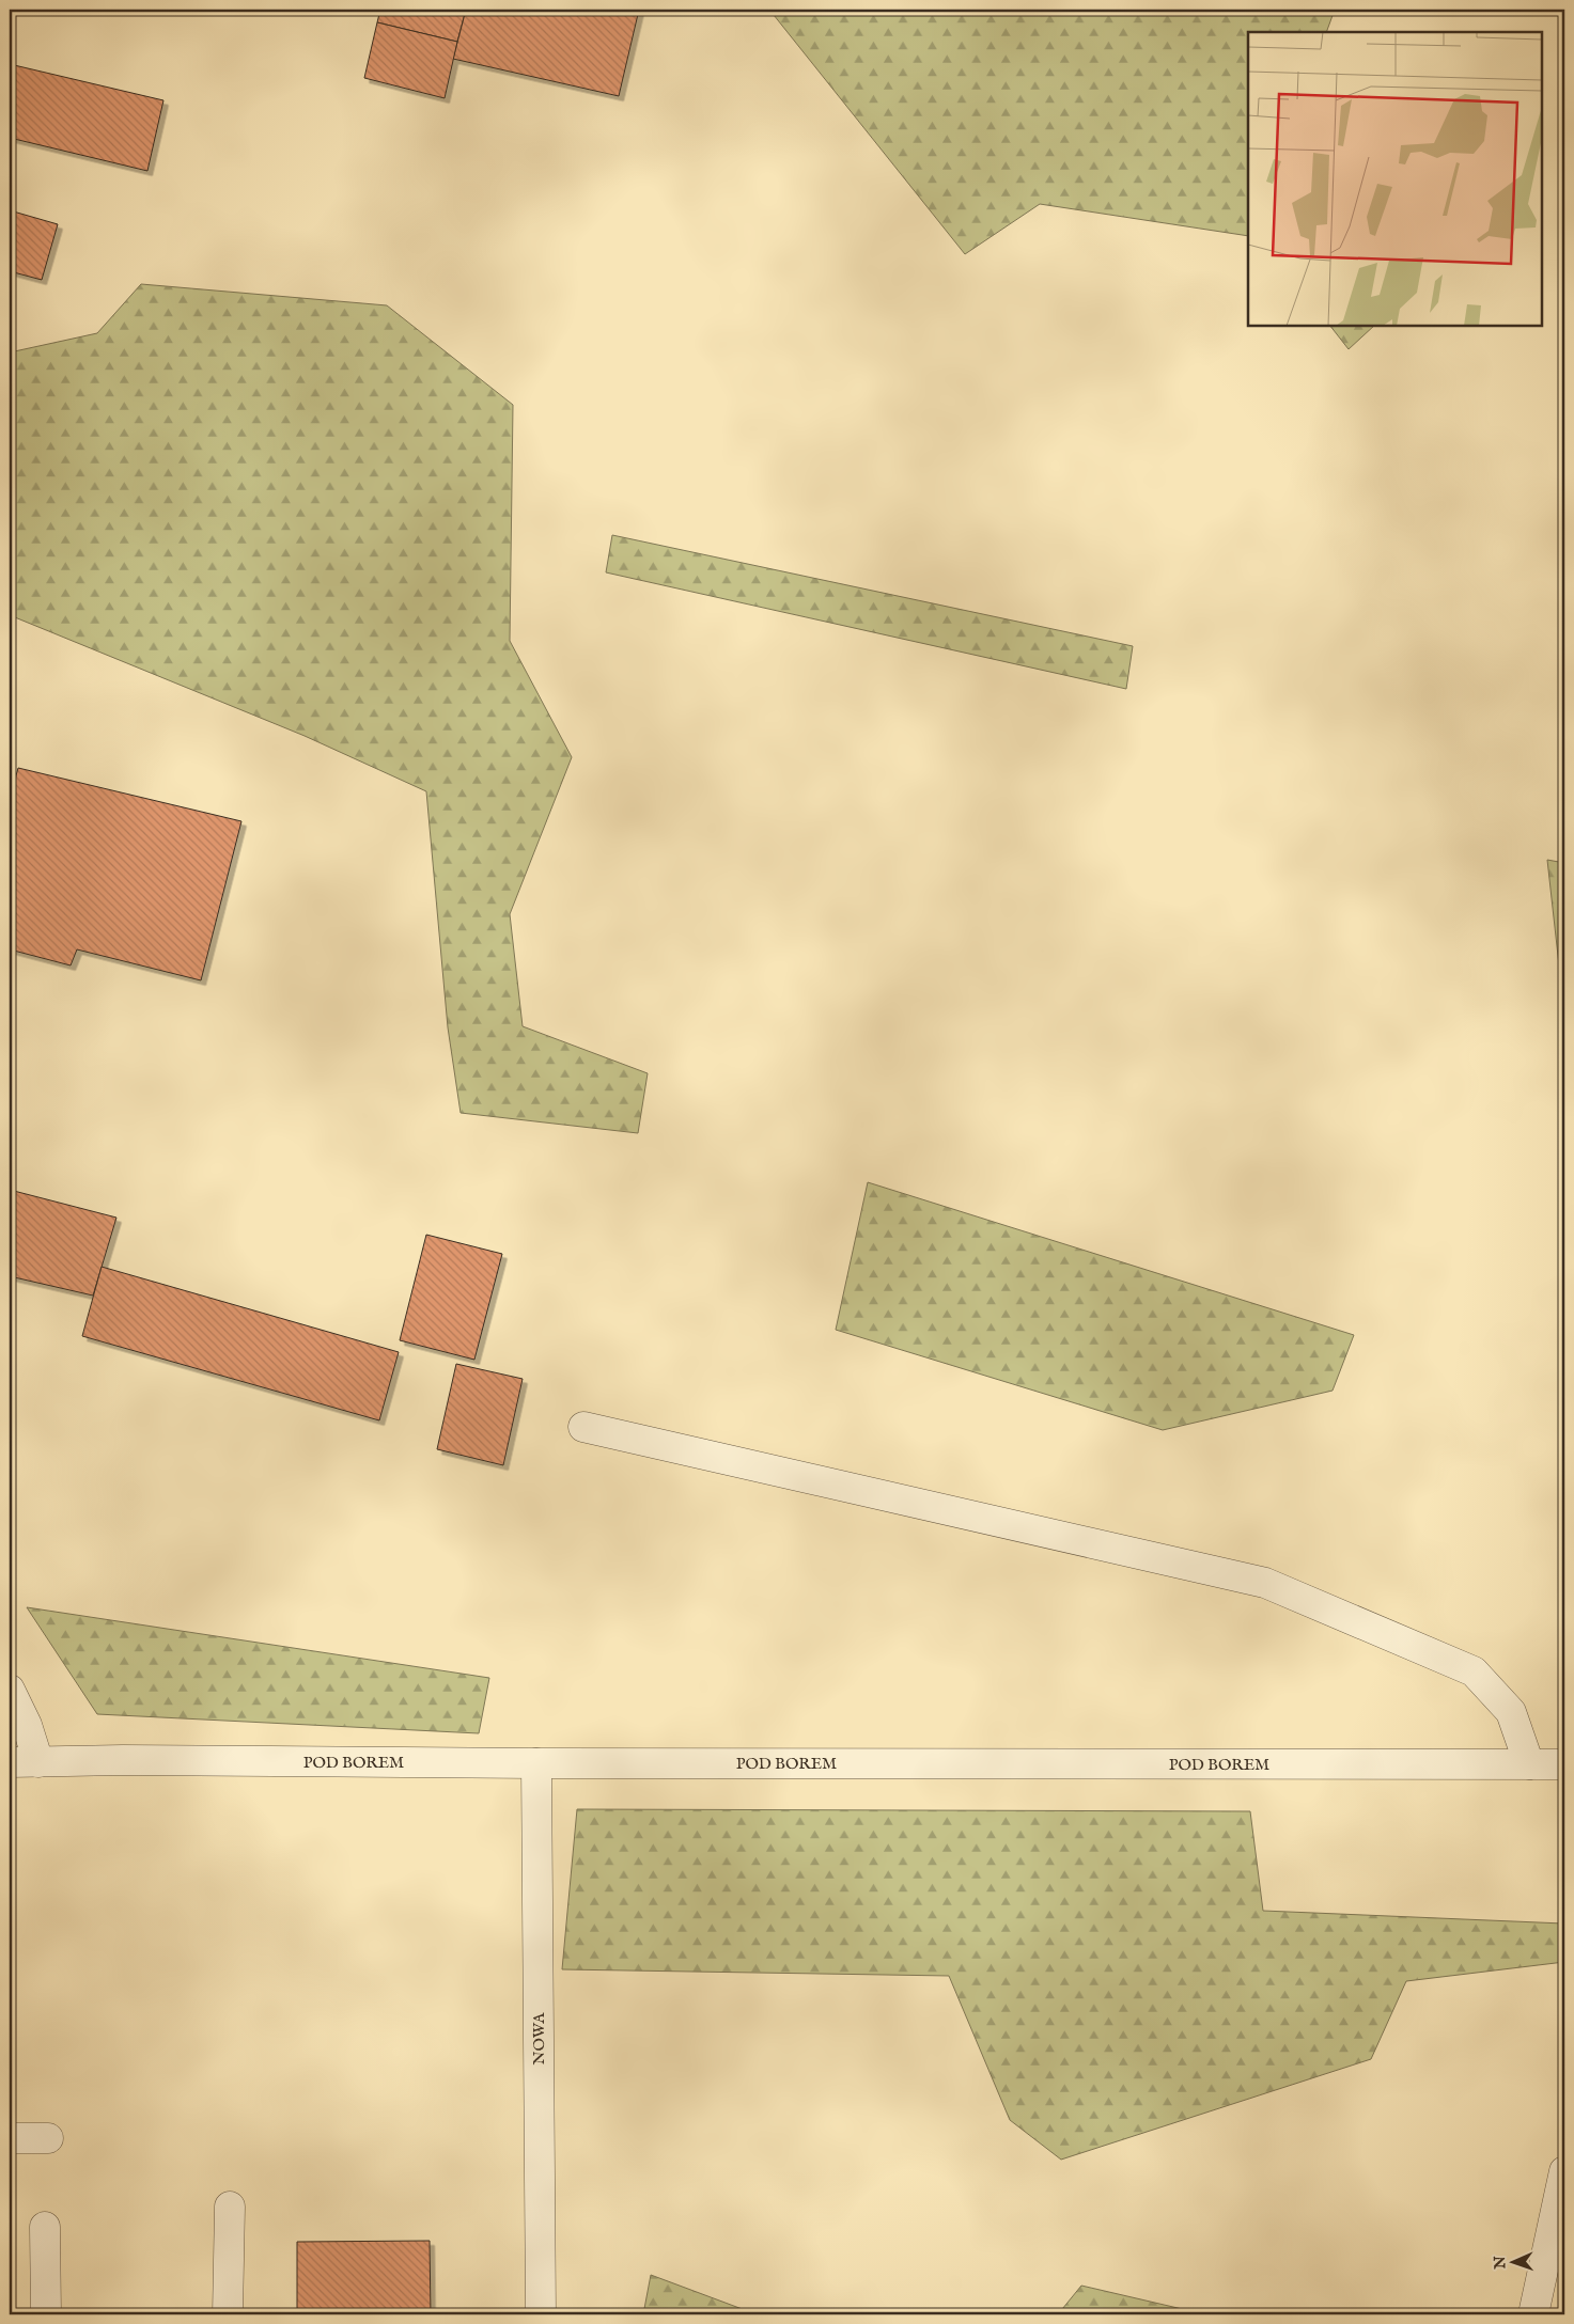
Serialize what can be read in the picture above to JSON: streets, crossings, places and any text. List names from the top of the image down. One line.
{"streets":{"street":["POD BOREM","NOWA"]},"crossings":[["POD BOREM","NOWA"]],"north":"left"}
